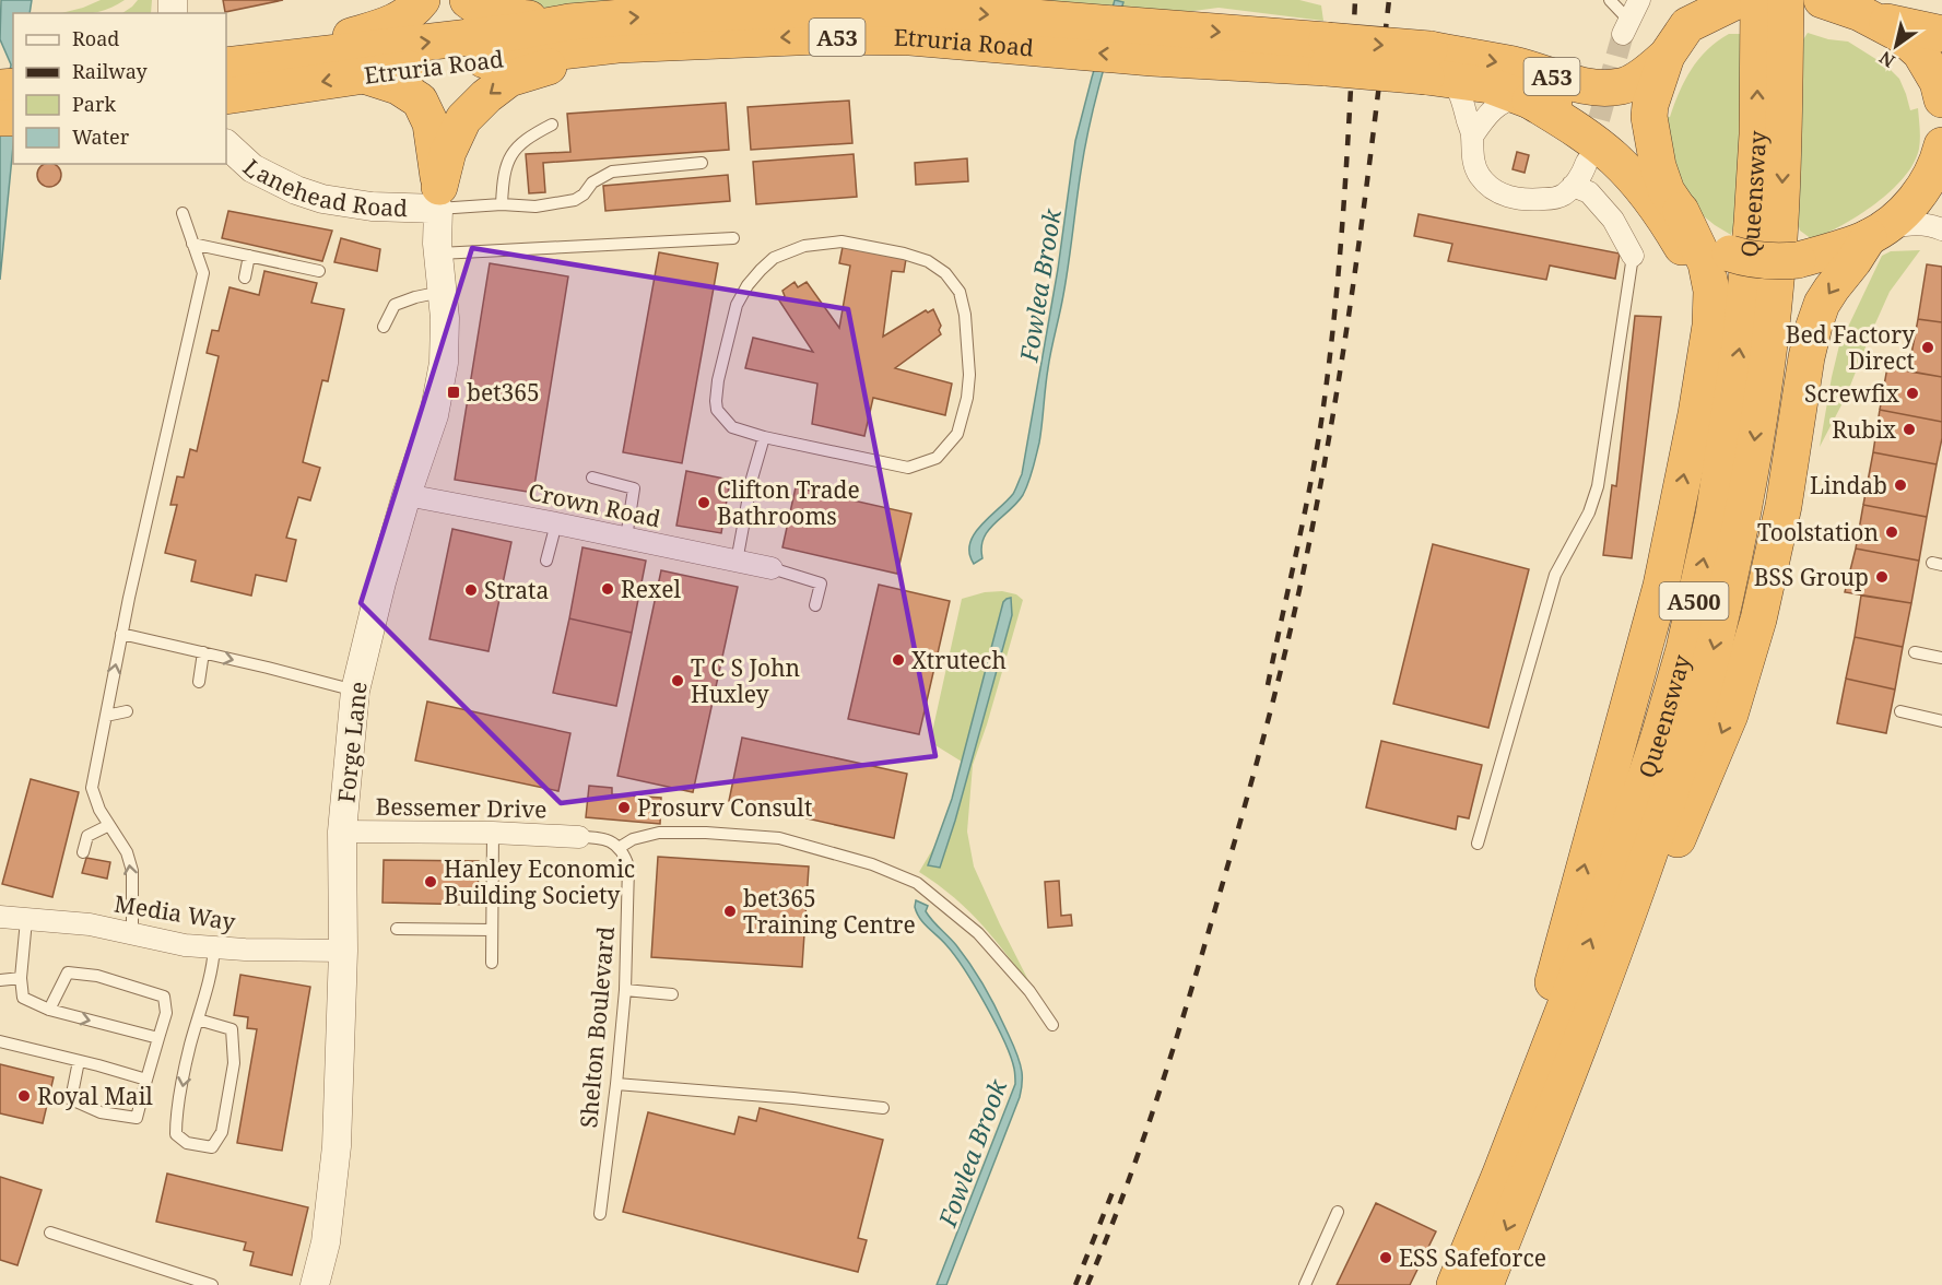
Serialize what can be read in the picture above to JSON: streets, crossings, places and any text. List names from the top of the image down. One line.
{"streets":{"highway":["A53","Etruria Road","Queensway","A500"],"street":["Lanehead Road","Crown Road","Forge Lane","Bessemer Drive","Media Way"],"lane":["Shelton Boulevard"]},"crossings":[["A53","Etruria Road"],["Lanehead Road","Forge Lane"],["Crown Road","Forge Lane"],["Forge Lane","Bessemer Drive"],["Forge Lane","Media Way"]],"water":["Fowlea Brook"],"places":{"other":["Bed Factory Direct","Screwfix","Rubix","Lindab","Clifton Trade Bathrooms","Toolstation","BSS Group","Rexel","Strata","Xtrutech","T C S John Huxley","Prosurv Consult","Hanley Economic Building Society","bet365 Training Centre","Royal Mail","ESS Safeforce"],"transit":["bet365"]},"legend":["Road","Railway","Park","Water"],"north":"bottom left"}
